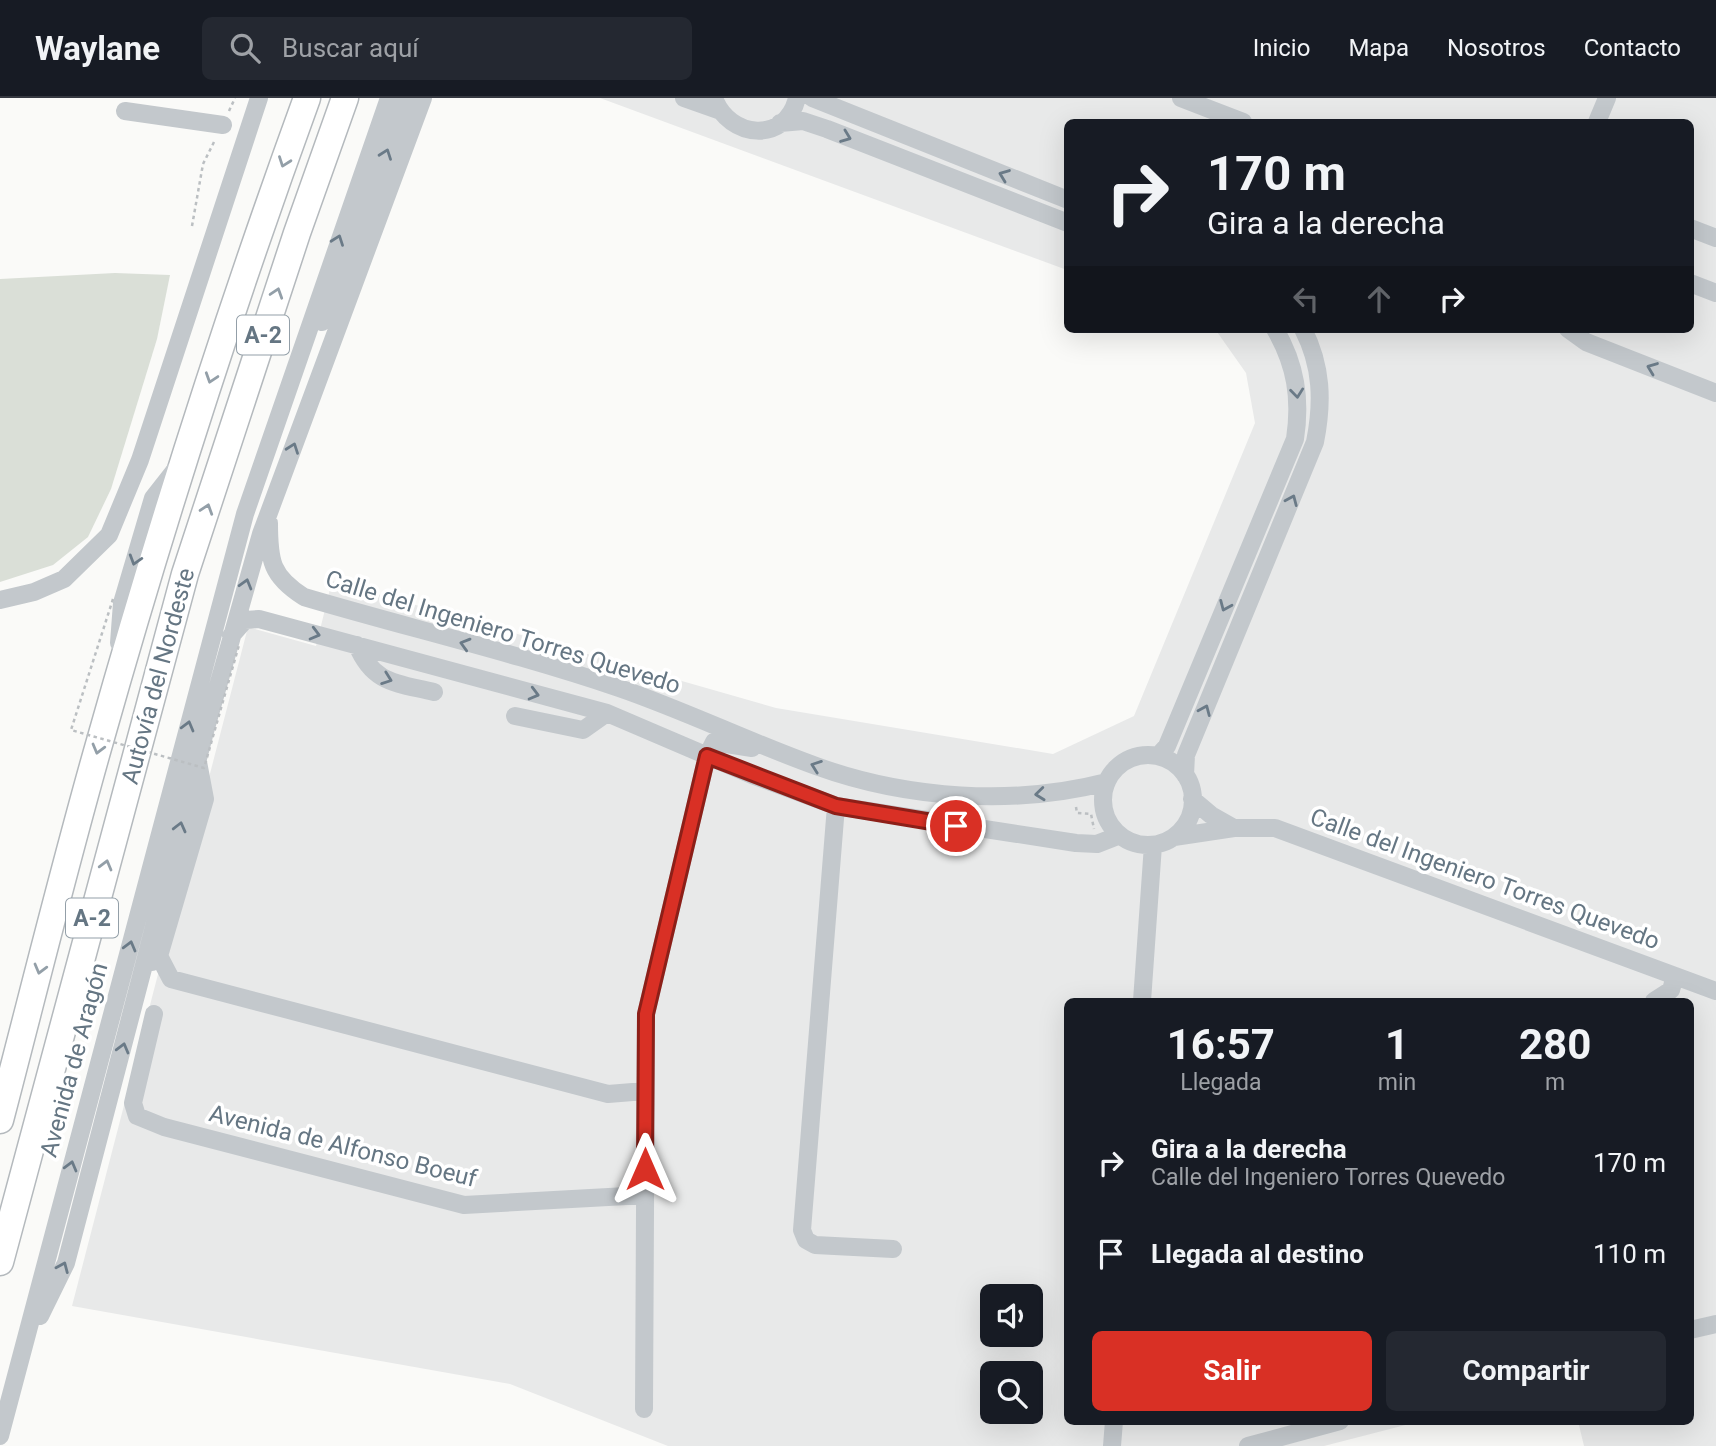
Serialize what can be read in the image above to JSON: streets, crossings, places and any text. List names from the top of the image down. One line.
{"streets":{"highway":["A-2","Autovía del Nordeste"],"street":["Calle del Ingeniero Torres Quevedo","Avenida de Aragón","Avenida de Alfonso Boeuf"]},"page":{"header":"Waylane","search":"Buscar aquí","nav":["Inicio","Mapa","Nosotros","Contacto"],"turn":["170 m","Gira a la derecha"],"eta":["16:57","Llegada","1","min","280","m"],"list":[{"name":"Gira a la derecha","note":"Calle del Ingeniero Torres Quevedo","value":"170 m"},{"name":"Llegada al destino","value":"110 m"}],"buttons":["Salir","Compartir"]}}
